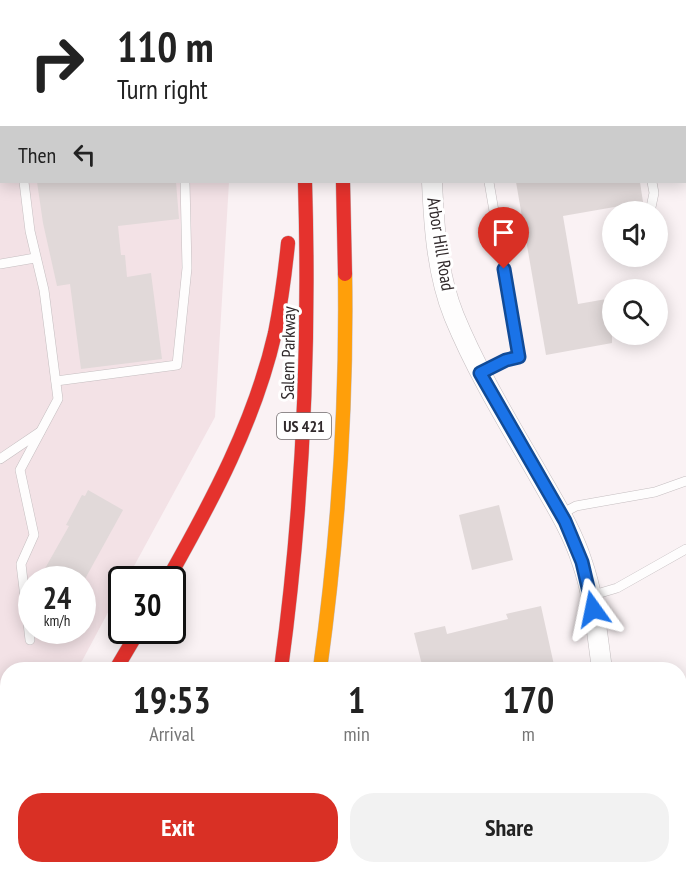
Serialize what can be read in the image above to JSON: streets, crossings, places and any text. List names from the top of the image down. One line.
{"streets":{"main road":["Salem Parkway","US 421"],"street":["Arbor Hill Road"]},"page":{"turn":["110 m","Turn right"],"then":"Then","speed":"24 km/h","limit":"30","eta":["19:53","Arrival","1","min","170","m"],"buttons":["Exit","Share"]}}
